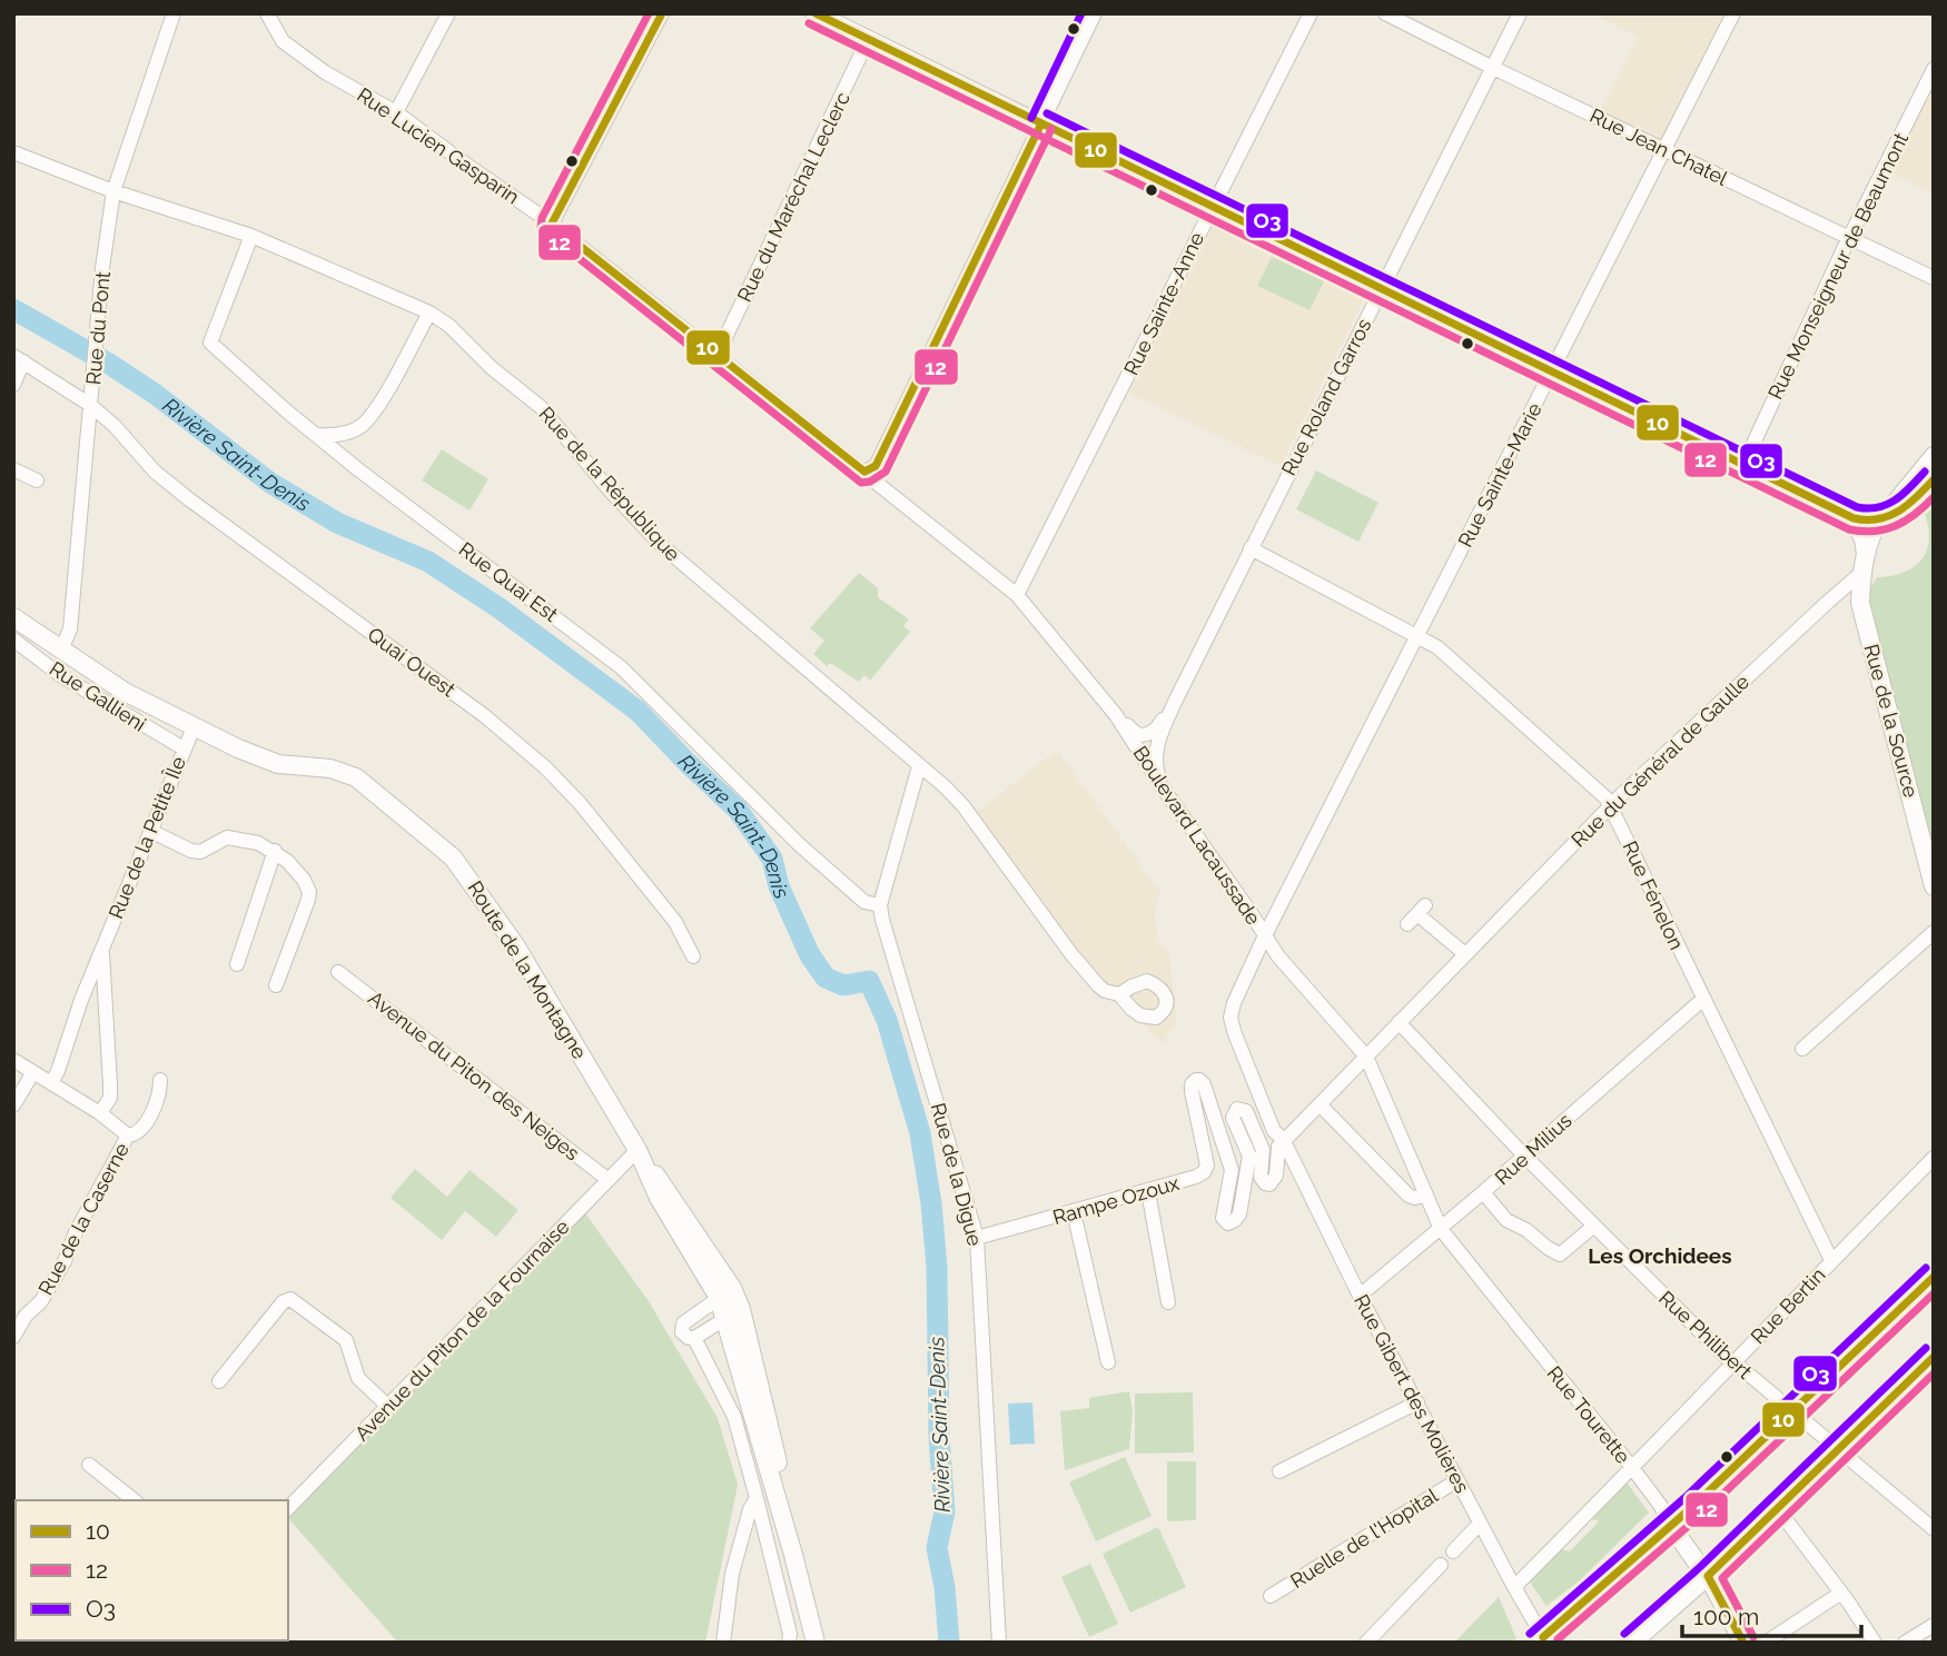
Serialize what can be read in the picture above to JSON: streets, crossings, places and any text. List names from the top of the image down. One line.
{"streets":{"main road":["Rue de la Source","Route de la Montagne","Rue Tourette"],"street":["Rue Lucien Gasparin","Rue Jean Chatel","Rue du Maréchal Leclerc","Rue Monseigneur de Beaumont","Rue Sainte-Anne","Rue du Pont","Rue Roland Garros","Rue Sainte-Marie","Rue de la République","Rue Quai Est","Quai Ouest","Rue Gallieni","Rue du Général de Gaulle","Boulevard Lacaussade","Rue de la Petite Île","Rue Fénelon","Avenue du Piton des Neiges","Rue Milius","Rue de la Digue","Rampe Ozoux","Rue de la Caserne","Rue Bertin","Avenue du Piton de la Fournaise","Rue Philibert","Rue Gibert des Molières","Ruelle de l'Hopital"]},"crossings":[["Rue Lucien Gasparin","Rue du Maréchal Leclerc"],["Rue Lucien Gasparin","Rue Sainte-Anne"],["Rue Lucien Gasparin","Boulevard Lacaussade"],["Rue Jean Chatel","Rue Monseigneur de Beaumont"],["Rue Jean Chatel","Rue Roland Garros"],["Rue Jean Chatel","Rue Sainte-Marie"],["Rue Sainte-Anne","Boulevard Lacaussade"],["Rue du Pont","Rue de la République"],["Rue du Pont","Quai Ouest"],["Rue du Pont","Route de la Montagne"],["Rue Roland Garros","Boulevard Lacaussade"],["Rue Roland Garros","Rue Fénelon"],["Rue Sainte-Marie","Boulevard Lacaussade"],["Rue Sainte-Marie","Rue Fénelon"],["Rue Sainte-Marie","Rue Tourette"],["Rue de la République","Rue Quai Est"],["Rue de la République","Rue de la Digue"],["Rue Quai Est","Rue de la Digue"],["Rue Gallieni","Rue de la Petite Île"],["Rue de la Source","Rue du Général de Gaulle"],["Rue du Général de Gaulle","Boulevard Lacaussade"],["Rue du Général de Gaulle","Rue Fénelon"],["Rue du Général de Gaulle","Rampe Ozoux"],["Rue du Général de Gaulle","Rue Philibert"],["Rue du Général de Gaulle","Rue Gibert des Molières"],["Rue du Général de Gaulle","Rue Tourette"],["Boulevard Lacaussade","Rampe Ozoux"],["Boulevard Lacaussade","Rue Gibert des Molières"],["Boulevard Lacaussade","Rue Tourette"],["Rue de la Petite Île","Route de la Montagne"],["Rue de la Petite Île","Rue de la Caserne"],["Rue Fénelon","Rue Milius"],["Rue Fénelon","Rue Bertin"],["Route de la Montagne","Avenue du Piton de la Fournaise"],["Avenue du Piton des Neiges","Avenue du Piton de la Fournaise"],["Rue Milius","Rue Philibert"],["Rue Milius","Rue Gibert des Molières"],["Rue Milius","Rue Tourette"],["Rue de la Digue","Rampe Ozoux"],["Rampe Ozoux","Rue Gibert des Molières"],["Rue Bertin","Rue Philibert"],["Rue Bertin","Rue Gibert des Molières"],["Rue Bertin","Rue Tourette"],["Rue Gibert des Molières","Ruelle de l'Hopital"]],"districts":["Les Orchidees"],"water":["Rivière Saint-Denis"],"lines":["transit line 10","transit line 12","transit line O3"],"legend":["10","12","O3"],"scale_bar":"100 m"}
